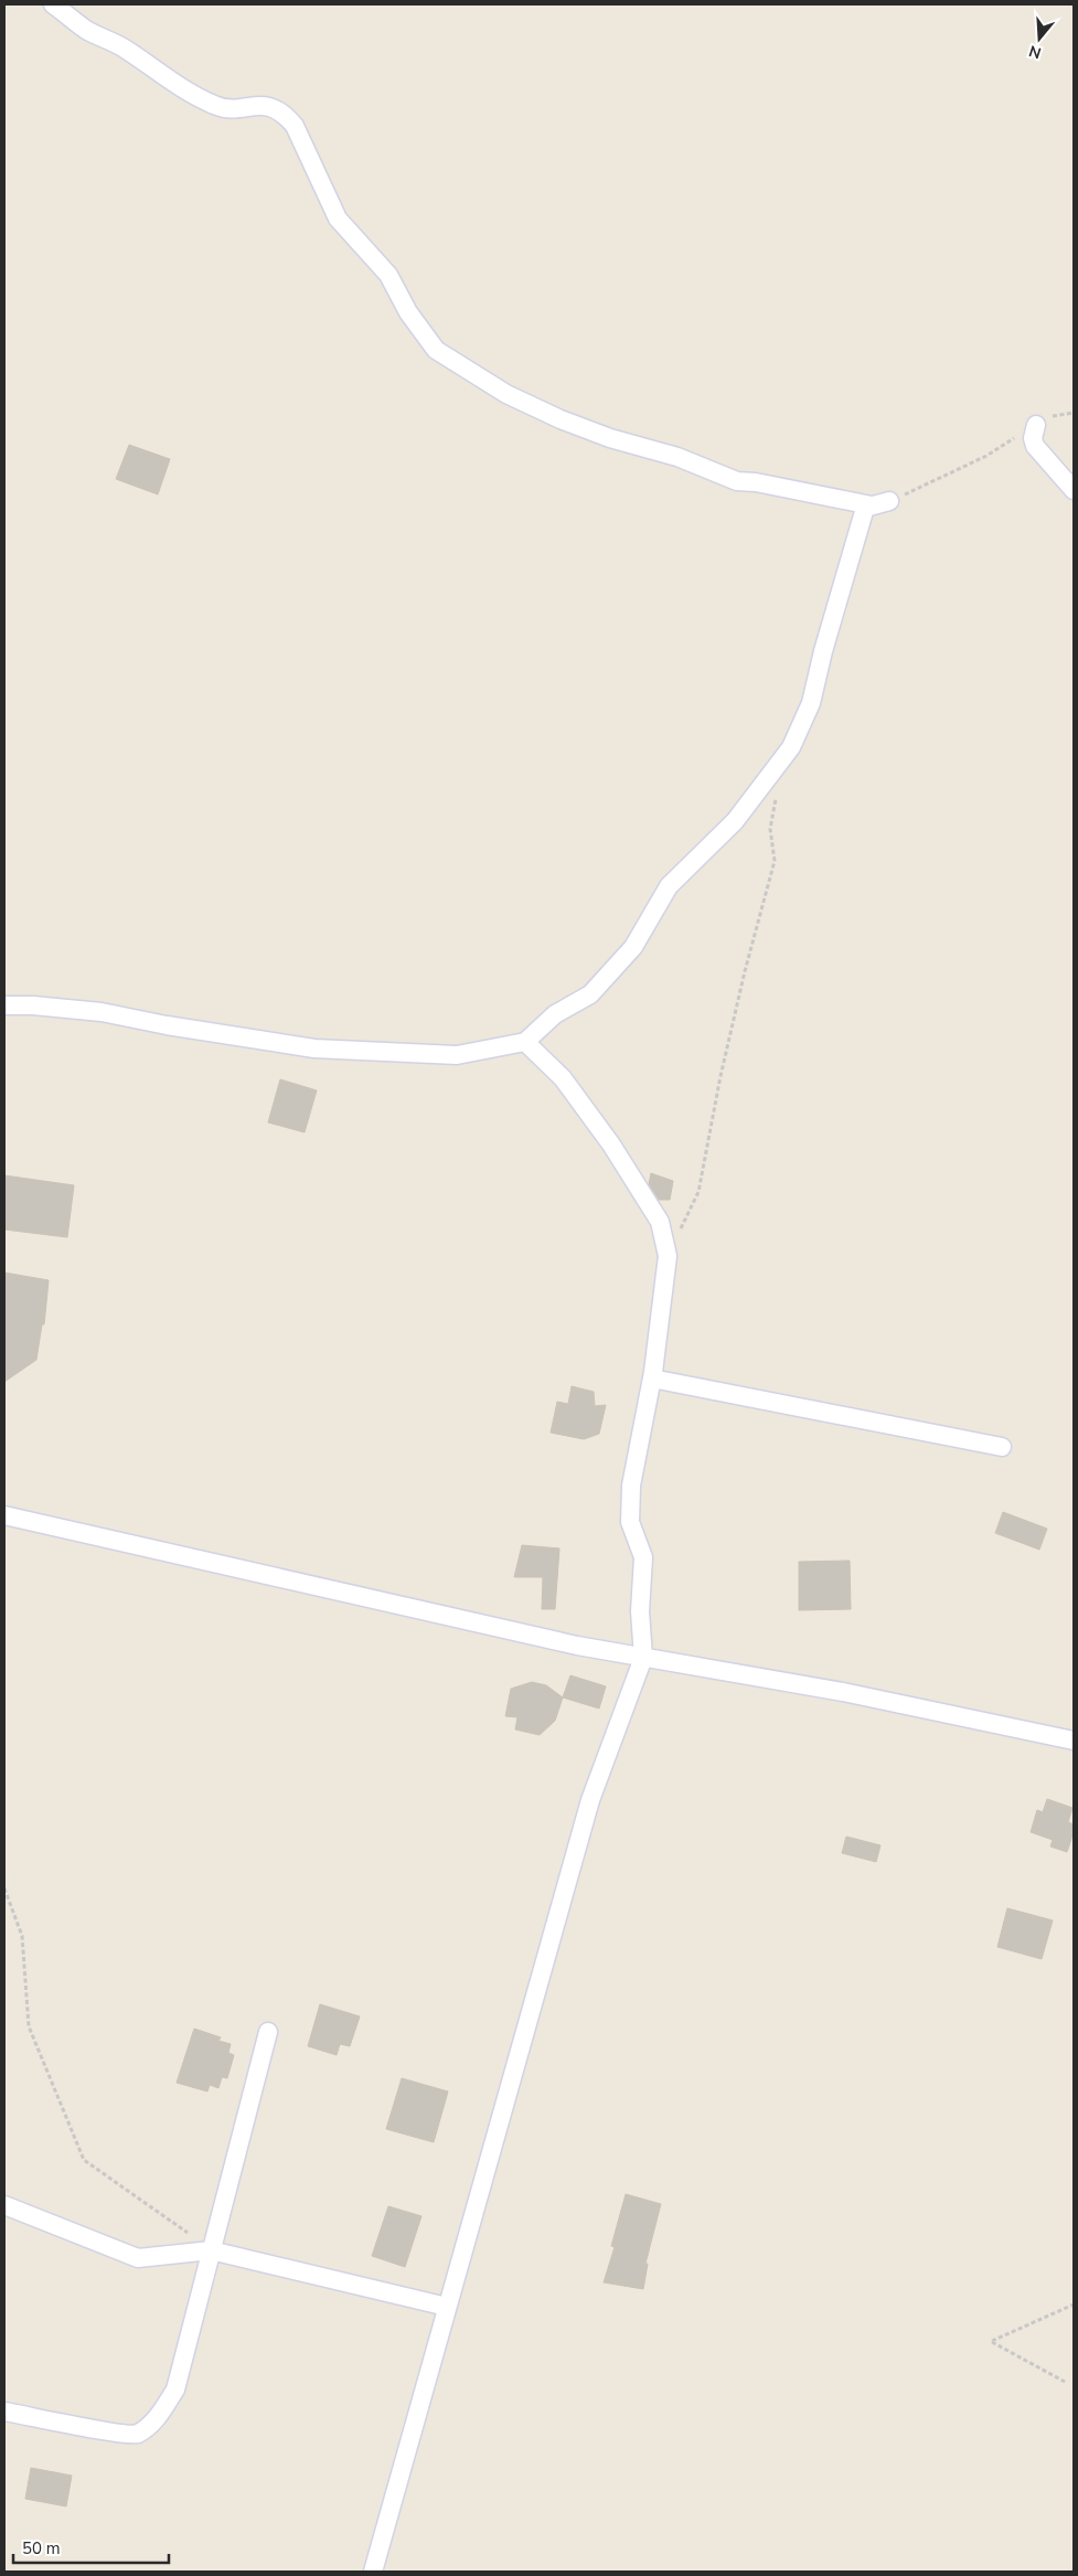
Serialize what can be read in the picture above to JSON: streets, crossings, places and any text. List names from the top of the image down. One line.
{"scale_bar":"50 m","north":"bottom"}
